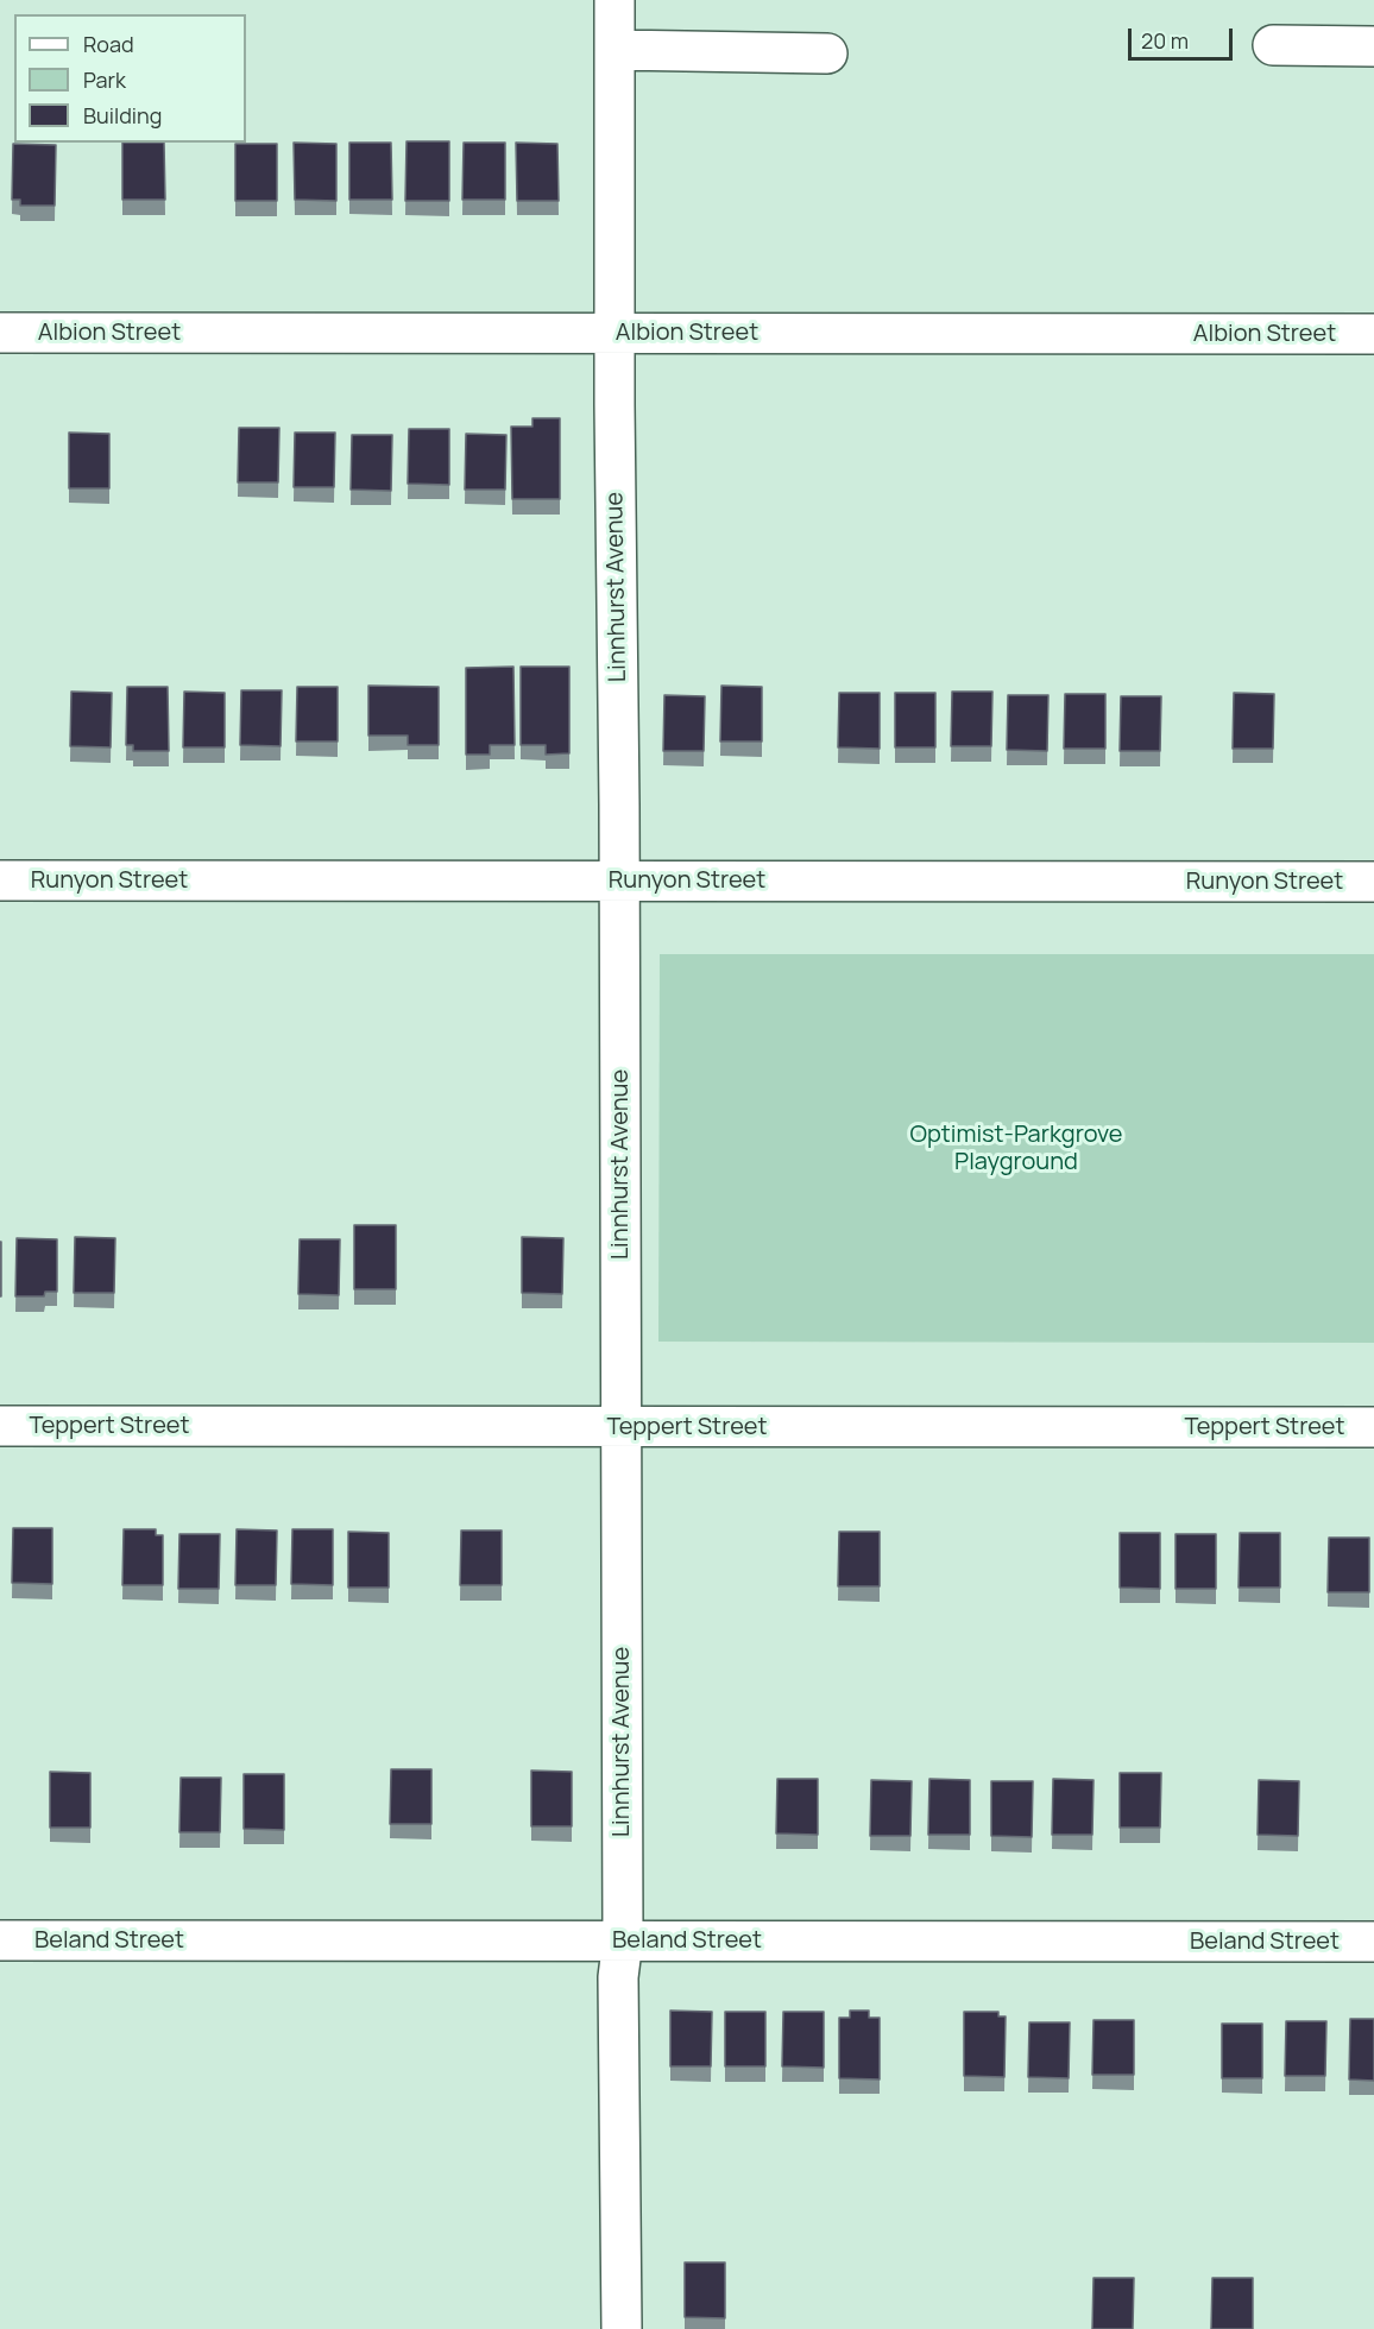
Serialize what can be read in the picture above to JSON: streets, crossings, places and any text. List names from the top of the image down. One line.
{"streets":{"street":["Albion Street","Linnhurst Avenue","Runyon Street","Teppert Street","Beland Street"]},"crossings":[["Albion Street","Linnhurst Avenue"],["Linnhurst Avenue","Runyon Street"],["Linnhurst Avenue","Teppert Street"],["Linnhurst Avenue","Beland Street"]],"parks":["Optimist-Parkgrove Playground"],"legend":["Road","Park","Building"],"scale_bar":"20 m"}
